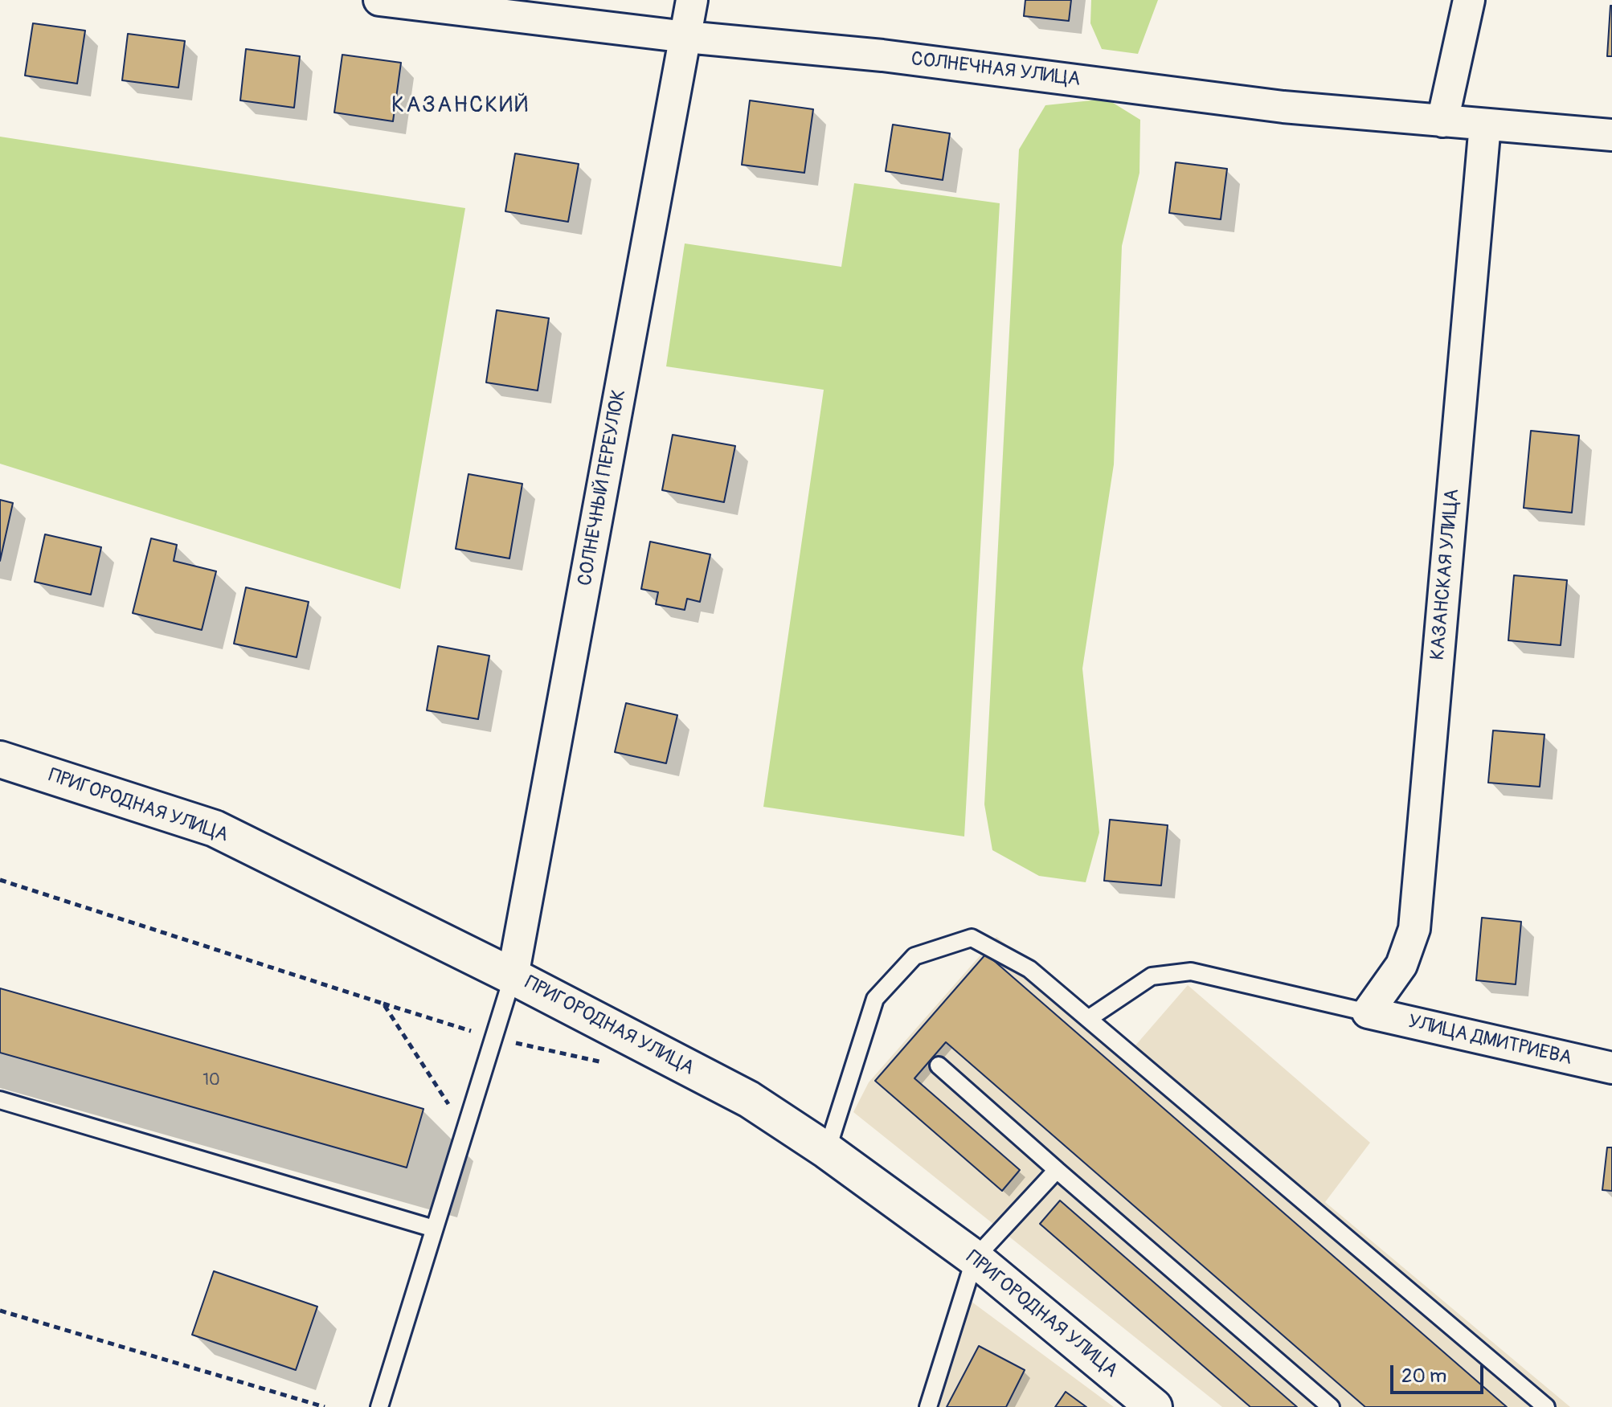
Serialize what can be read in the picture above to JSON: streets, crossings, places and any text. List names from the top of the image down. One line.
{"streets":{"street":["СОЛНЕЧНАЯ УЛИЦА","СОЛНЕЧНЫЙ ПЕРЕУЛОК","КАЗАНСКАЯ УЛИЦА","ПРИГОРОДНАЯ УЛИЦА","УЛИЦА ДМИТРИЕВА"]},"crossings":[["СОЛНЕЧНАЯ УЛИЦА","СОЛНЕЧНЫЙ ПЕРЕУЛОК"],["СОЛНЕЧНАЯ УЛИЦА","КАЗАНСКАЯ УЛИЦА"],["СОЛНЕЧНЫЙ ПЕРЕУЛОК","ПРИГОРОДНАЯ УЛИЦА"],["КАЗАНСКАЯ УЛИЦА","УЛИЦА ДМИТРИЕВА"]],"districts":["КАЗАНСКИЙ"],"house_numbers":["10"],"scale_bar":"20 m"}
